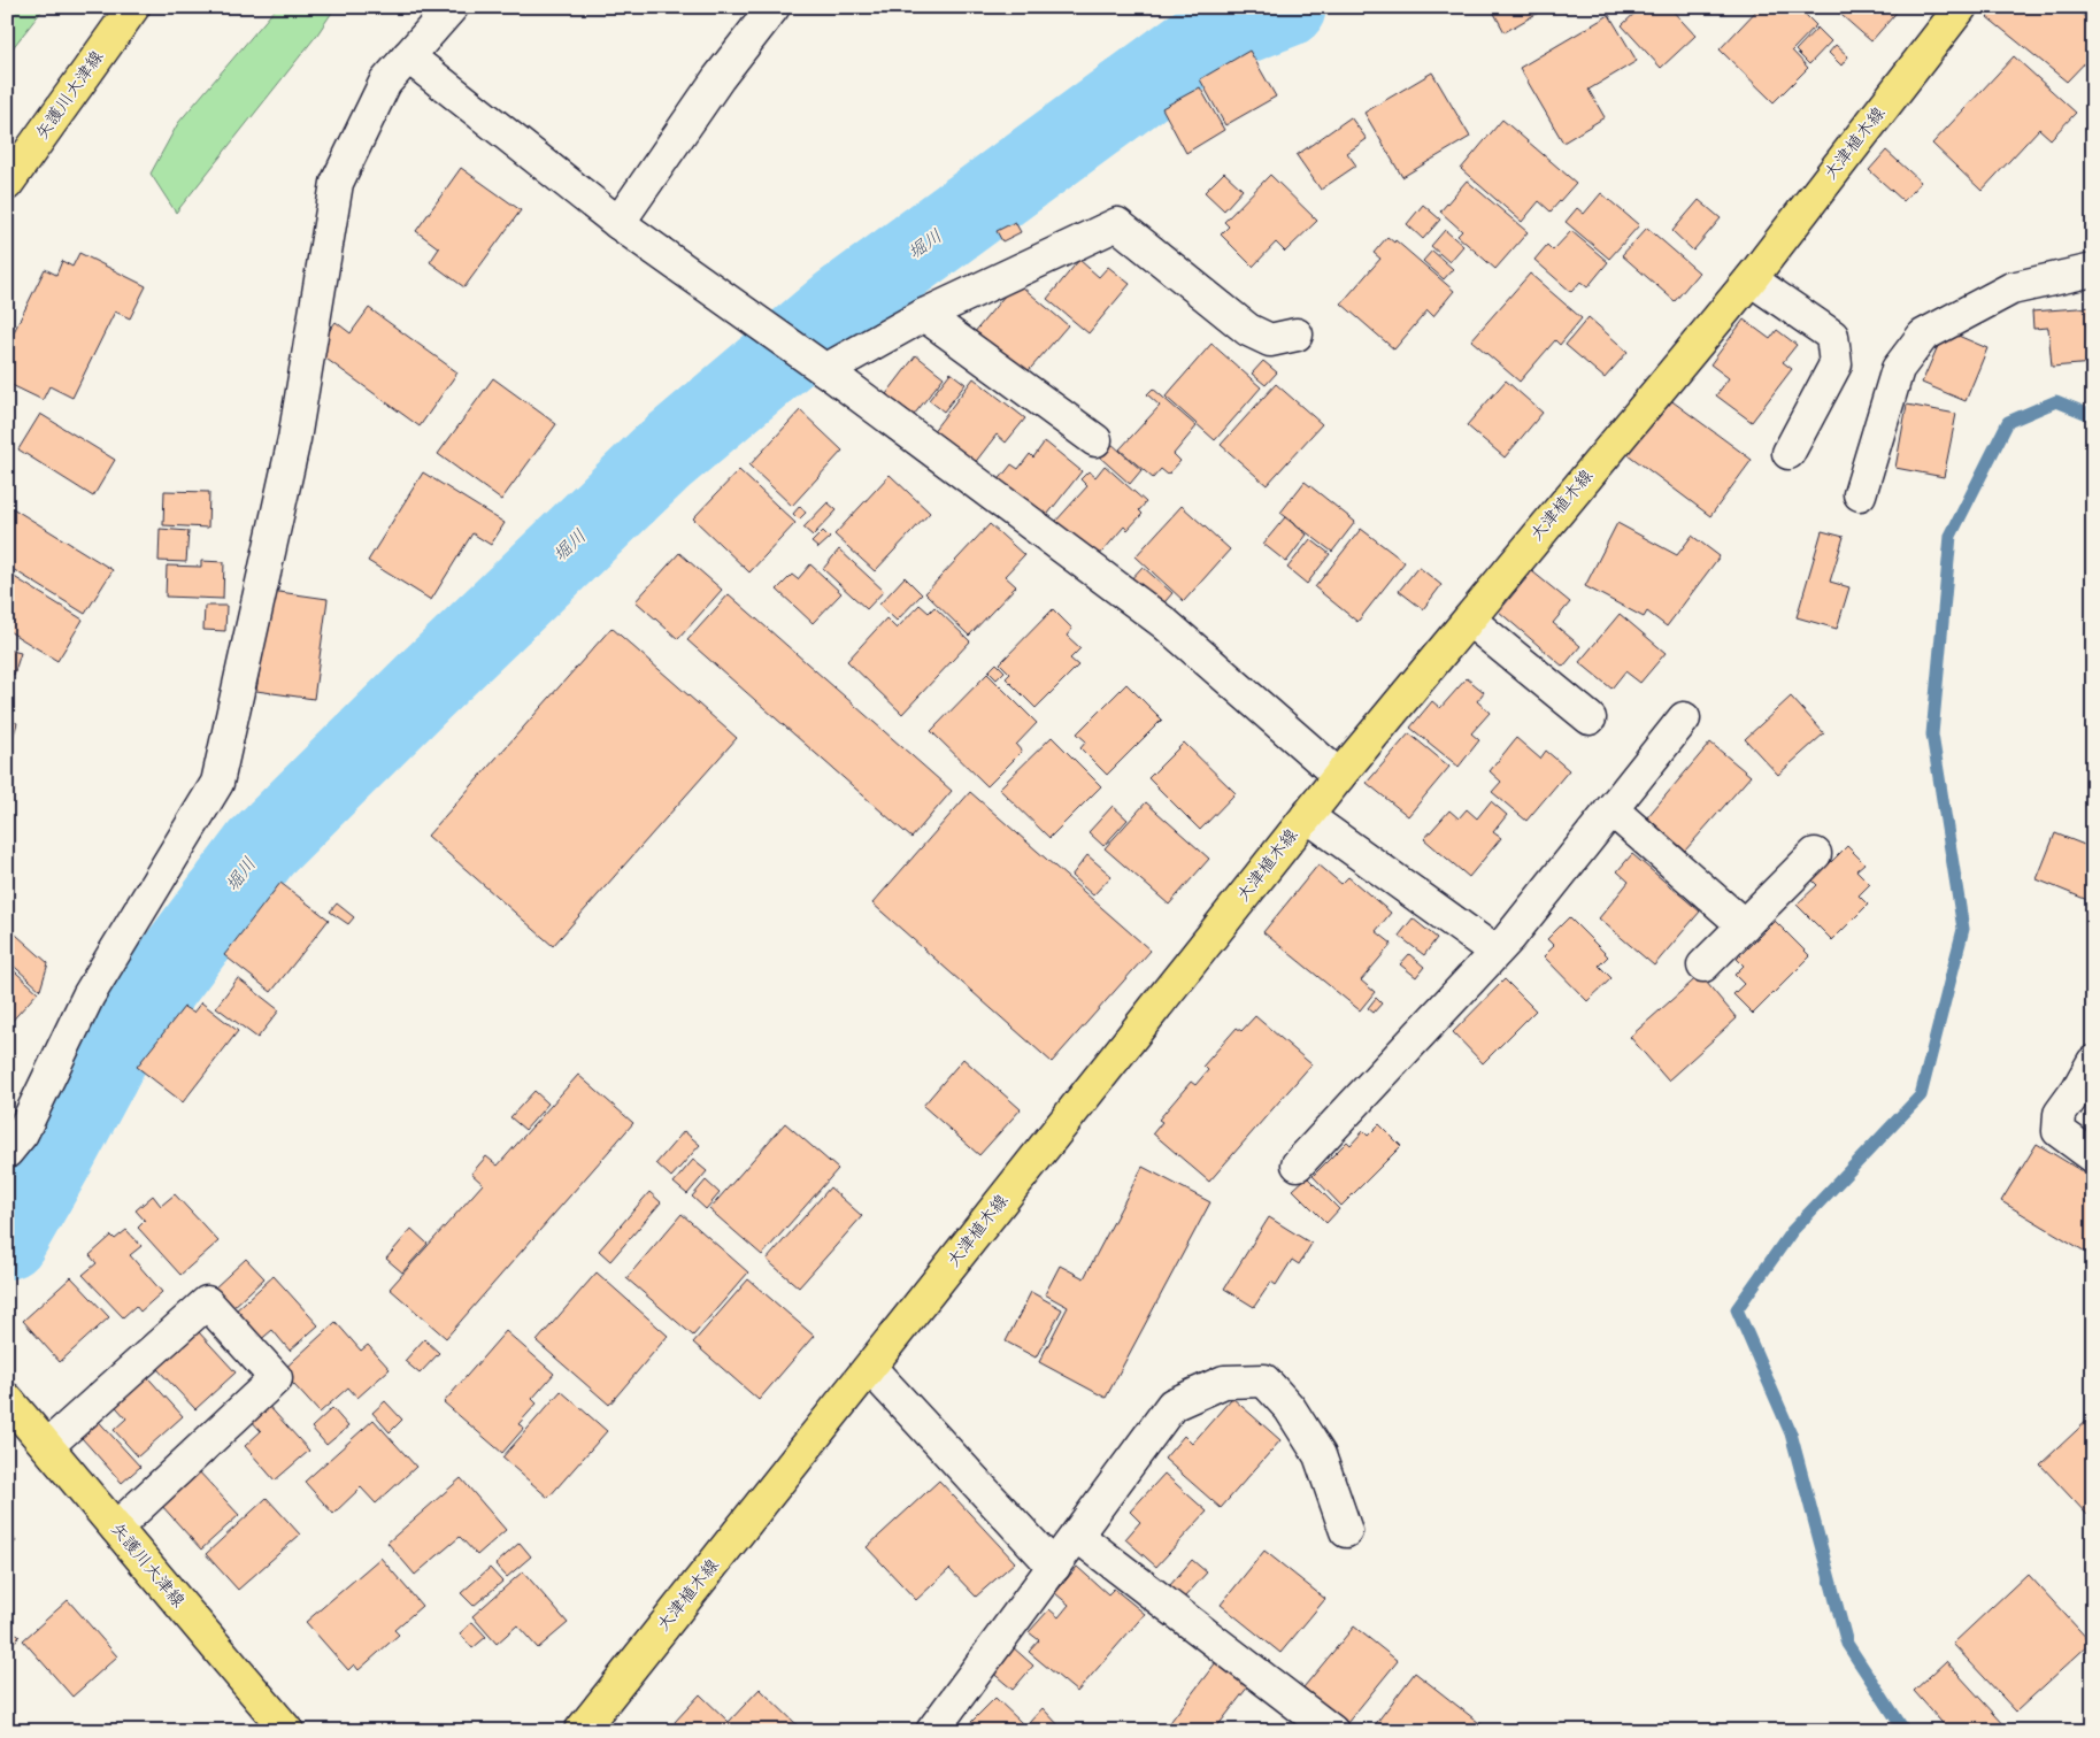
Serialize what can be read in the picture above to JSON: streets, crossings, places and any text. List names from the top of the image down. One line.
{"streets":{"main road":["矢護川大津線","大津植木線"]},"water":["堀川"]}
